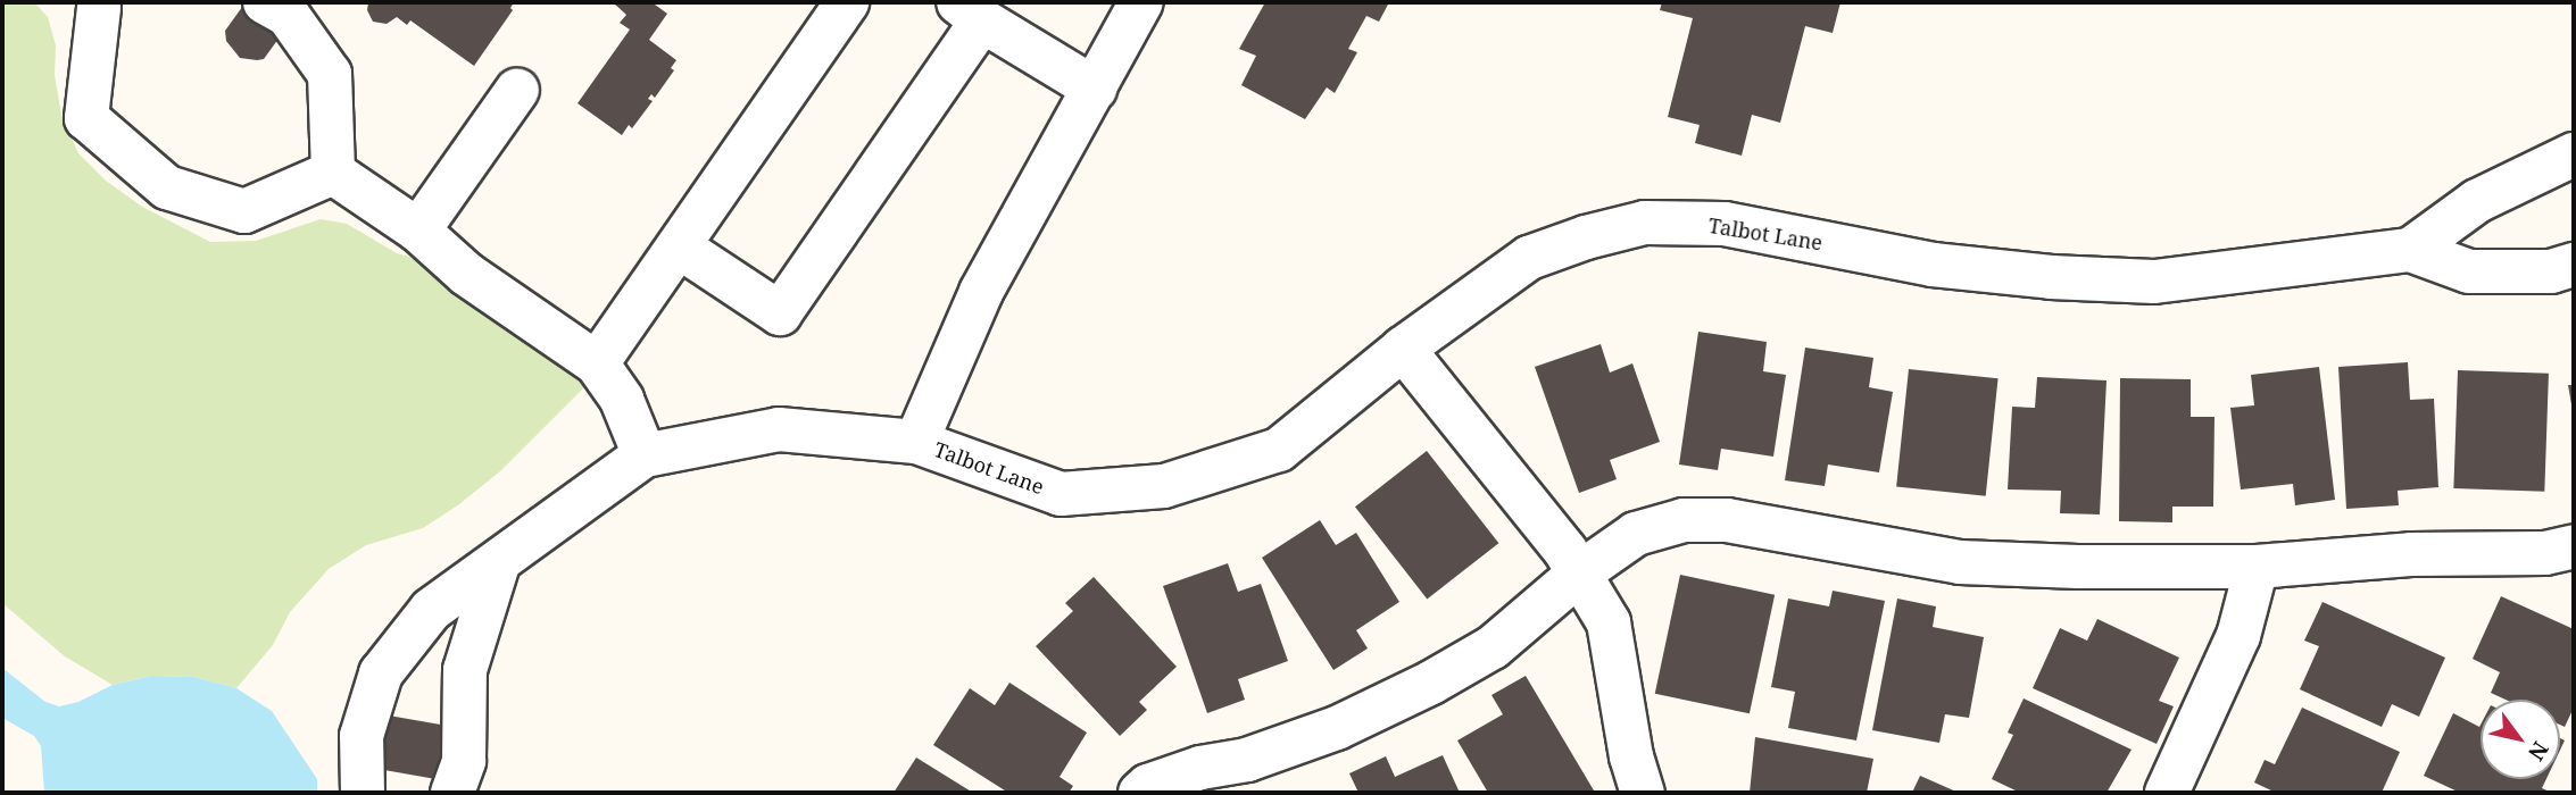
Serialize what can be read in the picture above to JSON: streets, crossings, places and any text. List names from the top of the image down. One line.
{"streets":{"street":["Talbot Lane"]},"north":"bottom right"}
